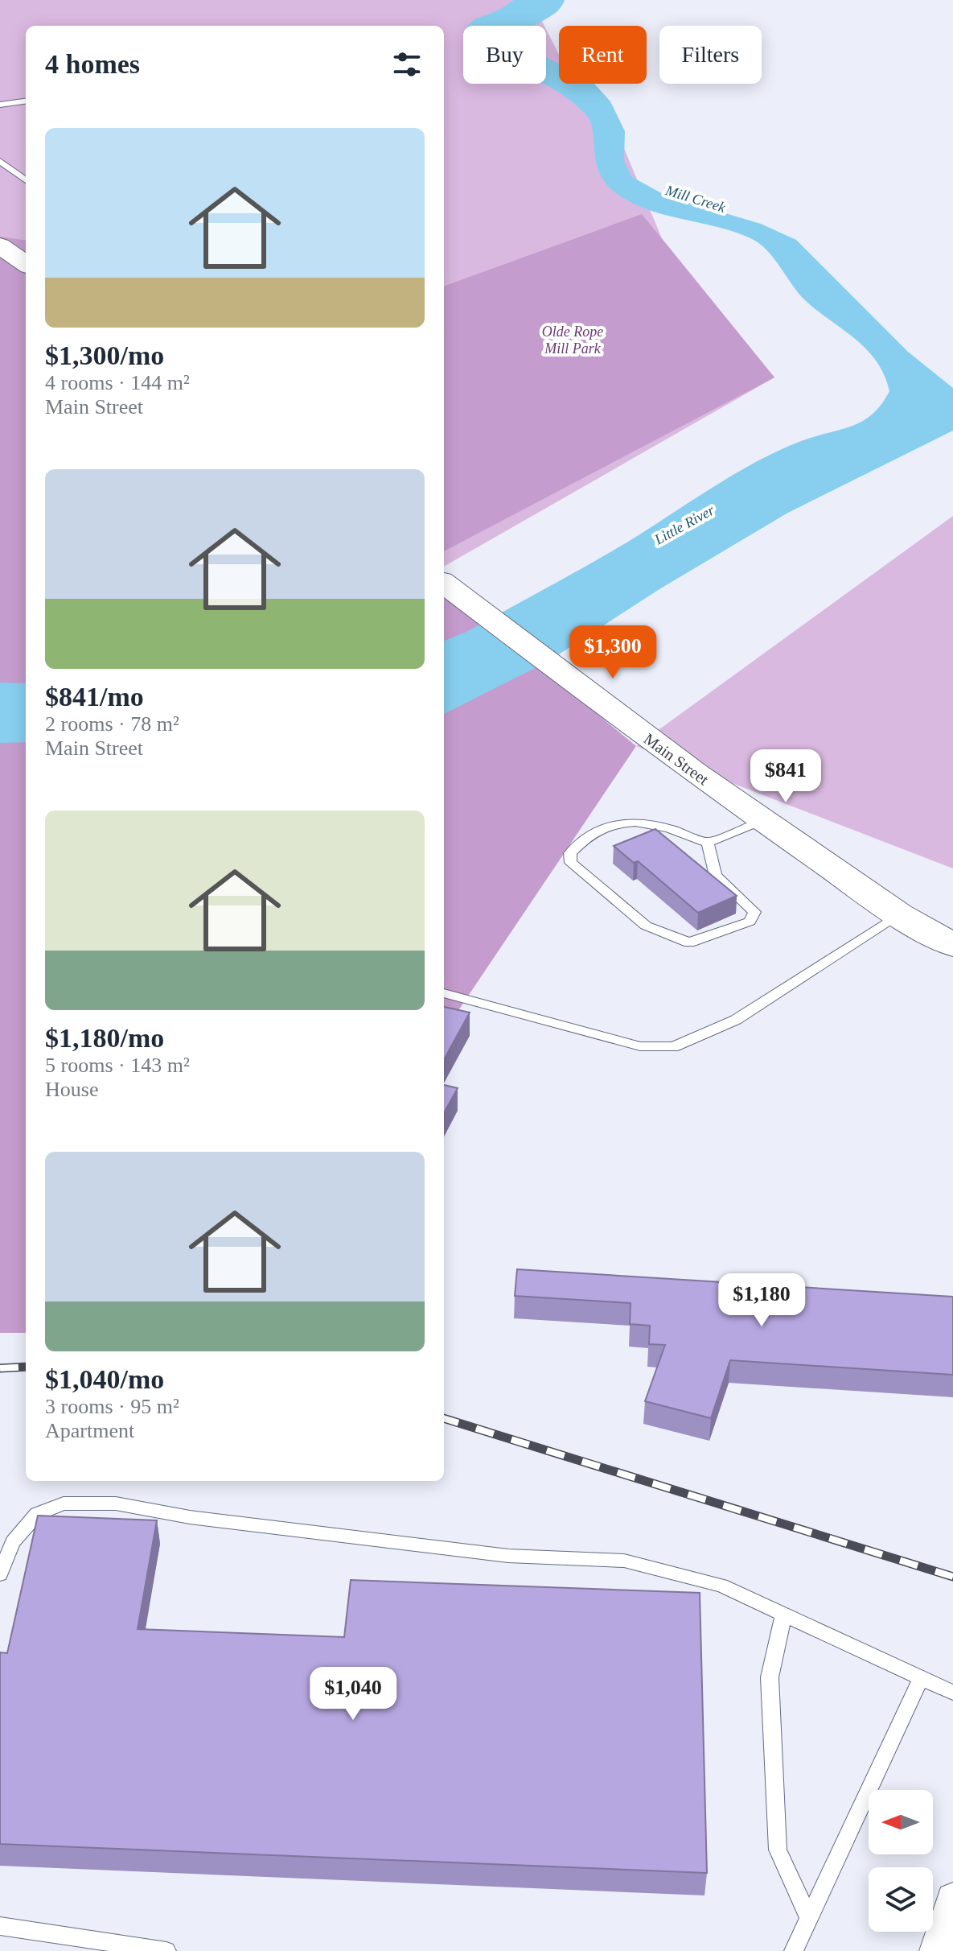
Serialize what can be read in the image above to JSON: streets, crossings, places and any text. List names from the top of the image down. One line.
{"streets":{"main road":["Main Street"]},"water":["Mill Creek","Little River"],"parks":["Olde Rope Mill Park"],"north":"left","page":{"chip":["Buy","Rent","Filters"],"heading":"4 homes","list":[{"name":"$1,300/mo","note":"4 rooms · 144 m² · Main Street"},{"name":"$841/mo","note":"2 rooms · 78 m² · Main Street"},{"name":"$1,180/mo","note":"5 rooms · 143 m² · House"},{"name":"$1,040/mo","note":"3 rooms · 95 m² · Apartment"}],"price":["$1,300","$841","$1,180","$1,040"]}}
